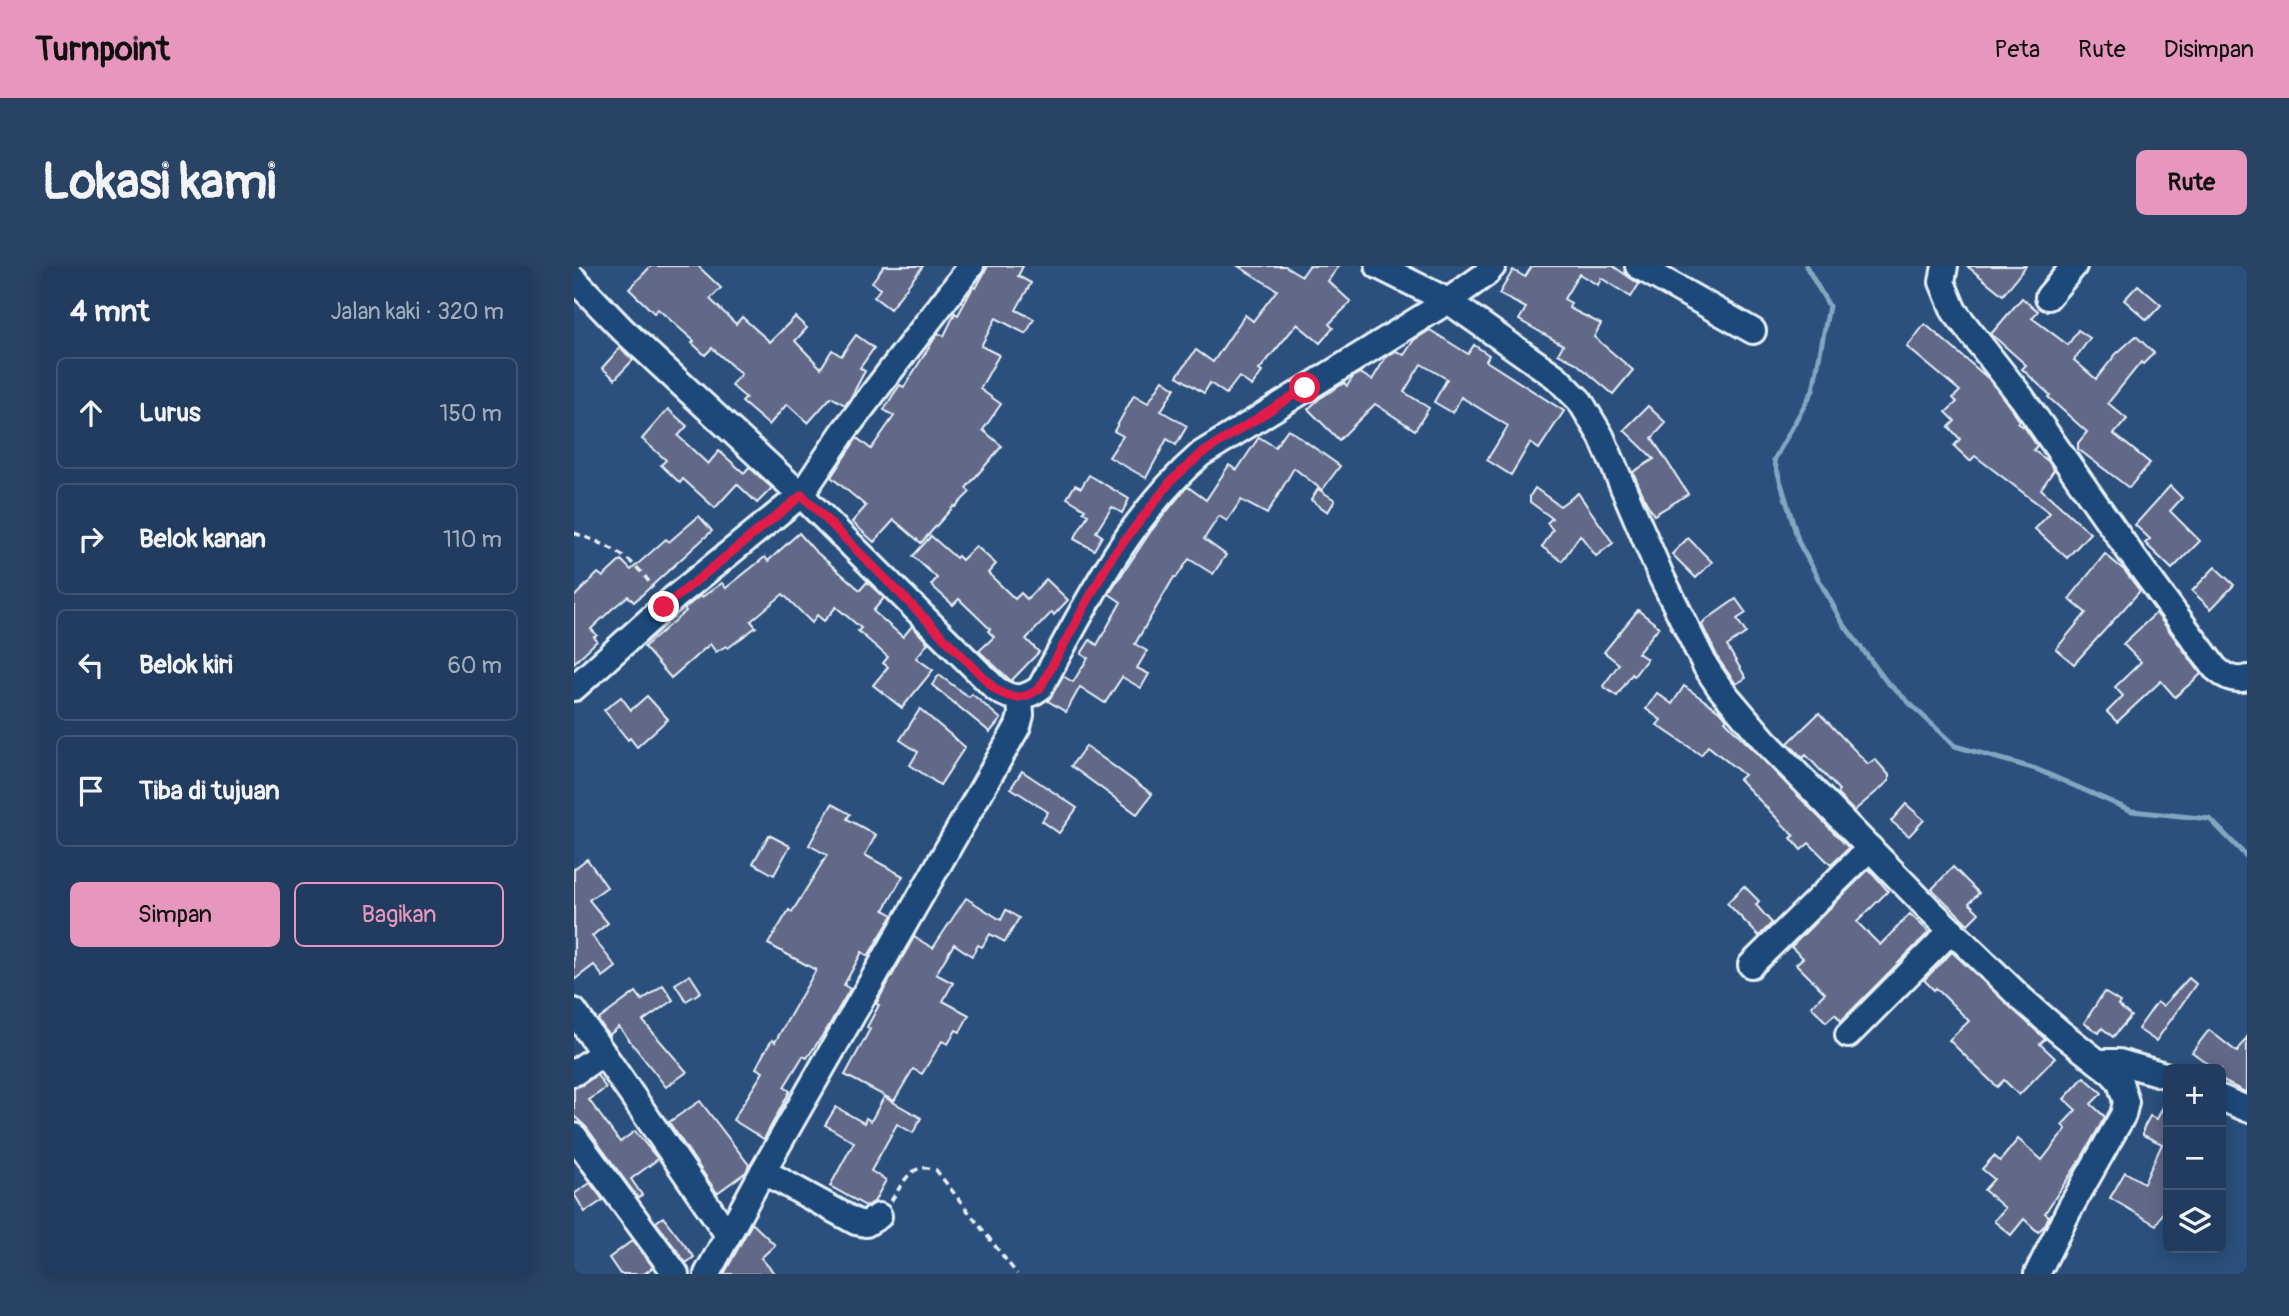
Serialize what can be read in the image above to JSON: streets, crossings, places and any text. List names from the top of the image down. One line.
{"page":{"header":"Turnpoint","nav":["Peta","Rute","Disimpan"],"buttons":["Rute",["Simpan","Bagikan"]],"title":"Lokasi kami","heading":["4 mnt","Jalan kaki · 320 m"],"list":[["Lurus","150 m"],["Belok kanan","110 m"],["Belok kiri","60 m"],"Tiba di tujuan"],"map_buttons":["+","−"]}}
